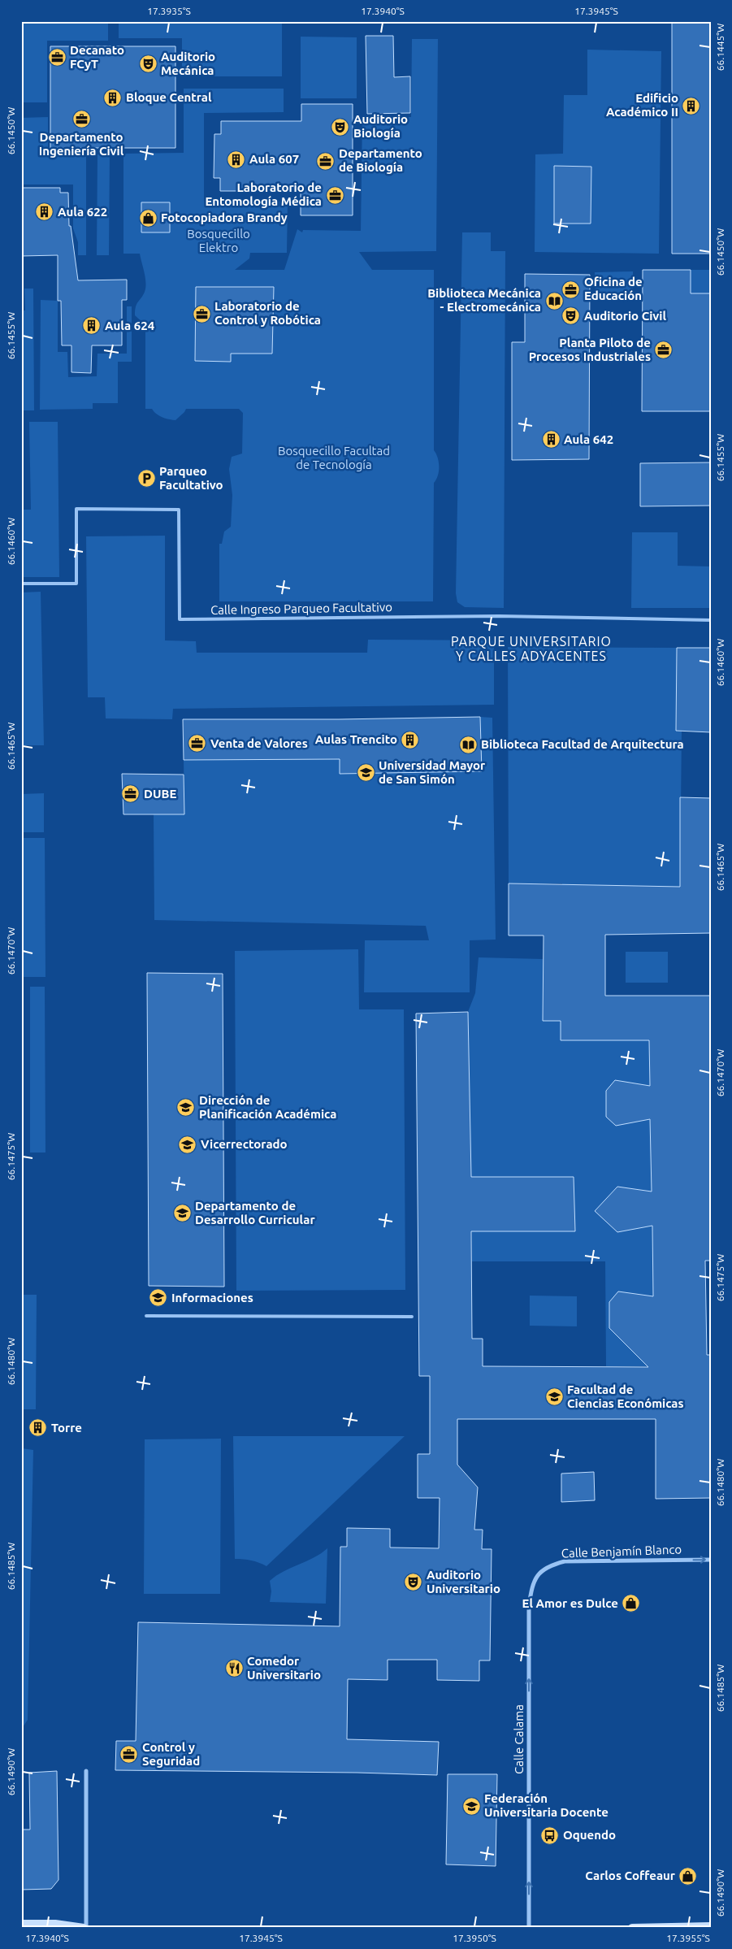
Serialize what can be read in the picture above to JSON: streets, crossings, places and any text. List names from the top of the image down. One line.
{"streets":{"street":["Calle Benjamín Blanco","Calle Calama"],"lane":["Calle Ingreso Parqueo Facultativo"]},"crossings":[["Calle Benjamín Blanco","Calle Calama"]],"one_way":["Calle Benjamín Blanco","Calle Calama"],"districts":["PARQUE UNIVERSITARIO Y CALLES ADYACENTES"],"parks":["Bosquecillo Elektro","Bosquecillo Facultad de Tecnología"],"places":{"office":["Decanato FCyT","Departamento Ingeniería Civil","Departamento de Biología","Laboratorio de Entomología Médica","Oficina de Educación","Laboratorio de Control y Robótica","Planta Piloto de Procesos Industriales","Venta de Valores","DUBE","Control y Seguridad"],"theatre":["Auditorio Mecánica","Auditorio Biología","Auditorio Civil","Auditorio Universitario"],"building":["Bloque Central","Edificio Académico II","Aula 607","Aula 622","Aula 624","Aula 642","Aulas Trencito","Torre"],"shop":["Fotocopiadora Brandy","El Amor es Dulce","Carlos Coffeaur"],"library":["Biblioteca Mecánica - Electromecánica","Biblioteca Facultad de Arquitectura"],"parking":["Parqueo Facultativo"],"school or university":["Universidad Mayor de San Simón","Dirección de Planificación Académica","Vicerrectorado","Departamento de Desarrollo Curricular","Informaciones","Facultad de Ciencias Económicas","Federación Universitaria Docente"],"restaurant":["Comedor Universitario"],"bus stop":["Oquendo"]},"coordinates":["17.3935°S","17.3940°S","17.3945°S","66.1445°W","66.1450°W","66.1455°W","66.1460°W","66.1465°W","66.1470°W","66.1475°W","66.1480°W","66.1485°W","66.1490°W","17.3950°S","17.3955°S"]}
